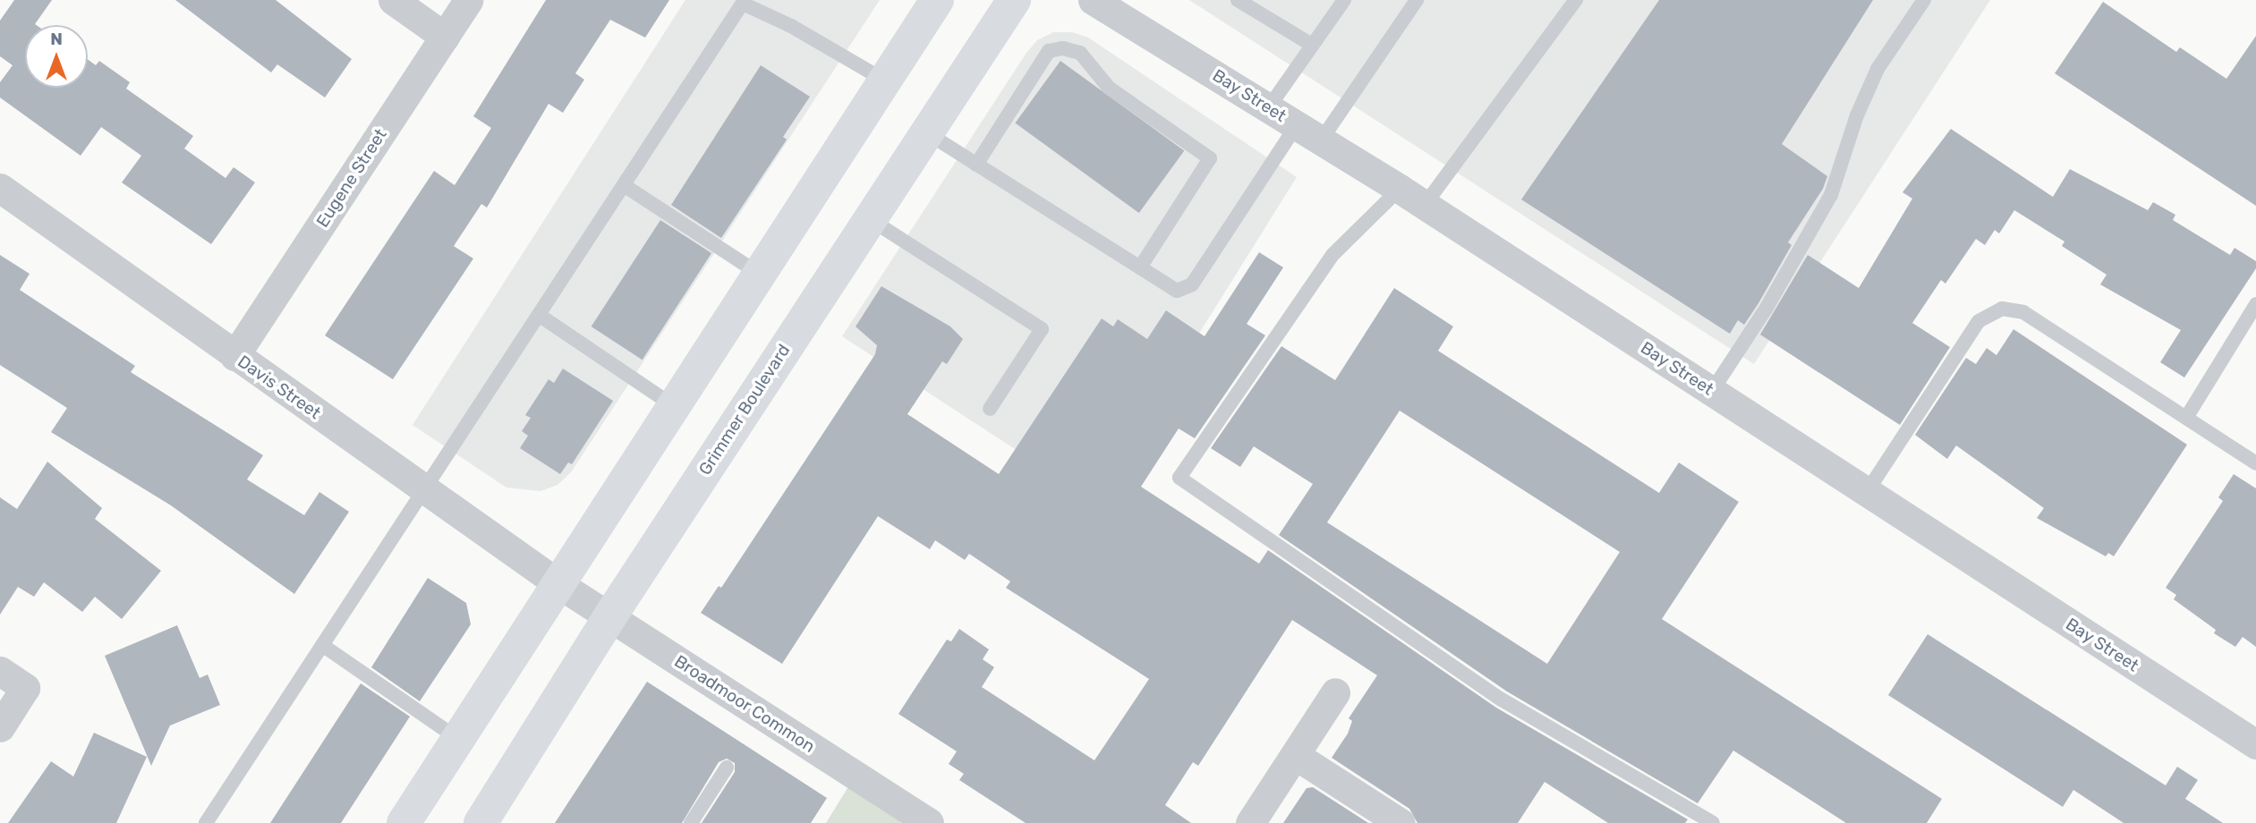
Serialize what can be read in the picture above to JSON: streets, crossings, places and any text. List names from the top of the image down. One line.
{"streets":{"main road":["Grimmer Boulevard"],"street":["Bay Street","Eugene Street","Davis Street","Broadmoor Common"]},"crossings":[["Eugene Street","Davis Street"],["Davis Street","Broadmoor Common"],["Grimmer Boulevard","Broadmoor Common"]],"north":"top"}
